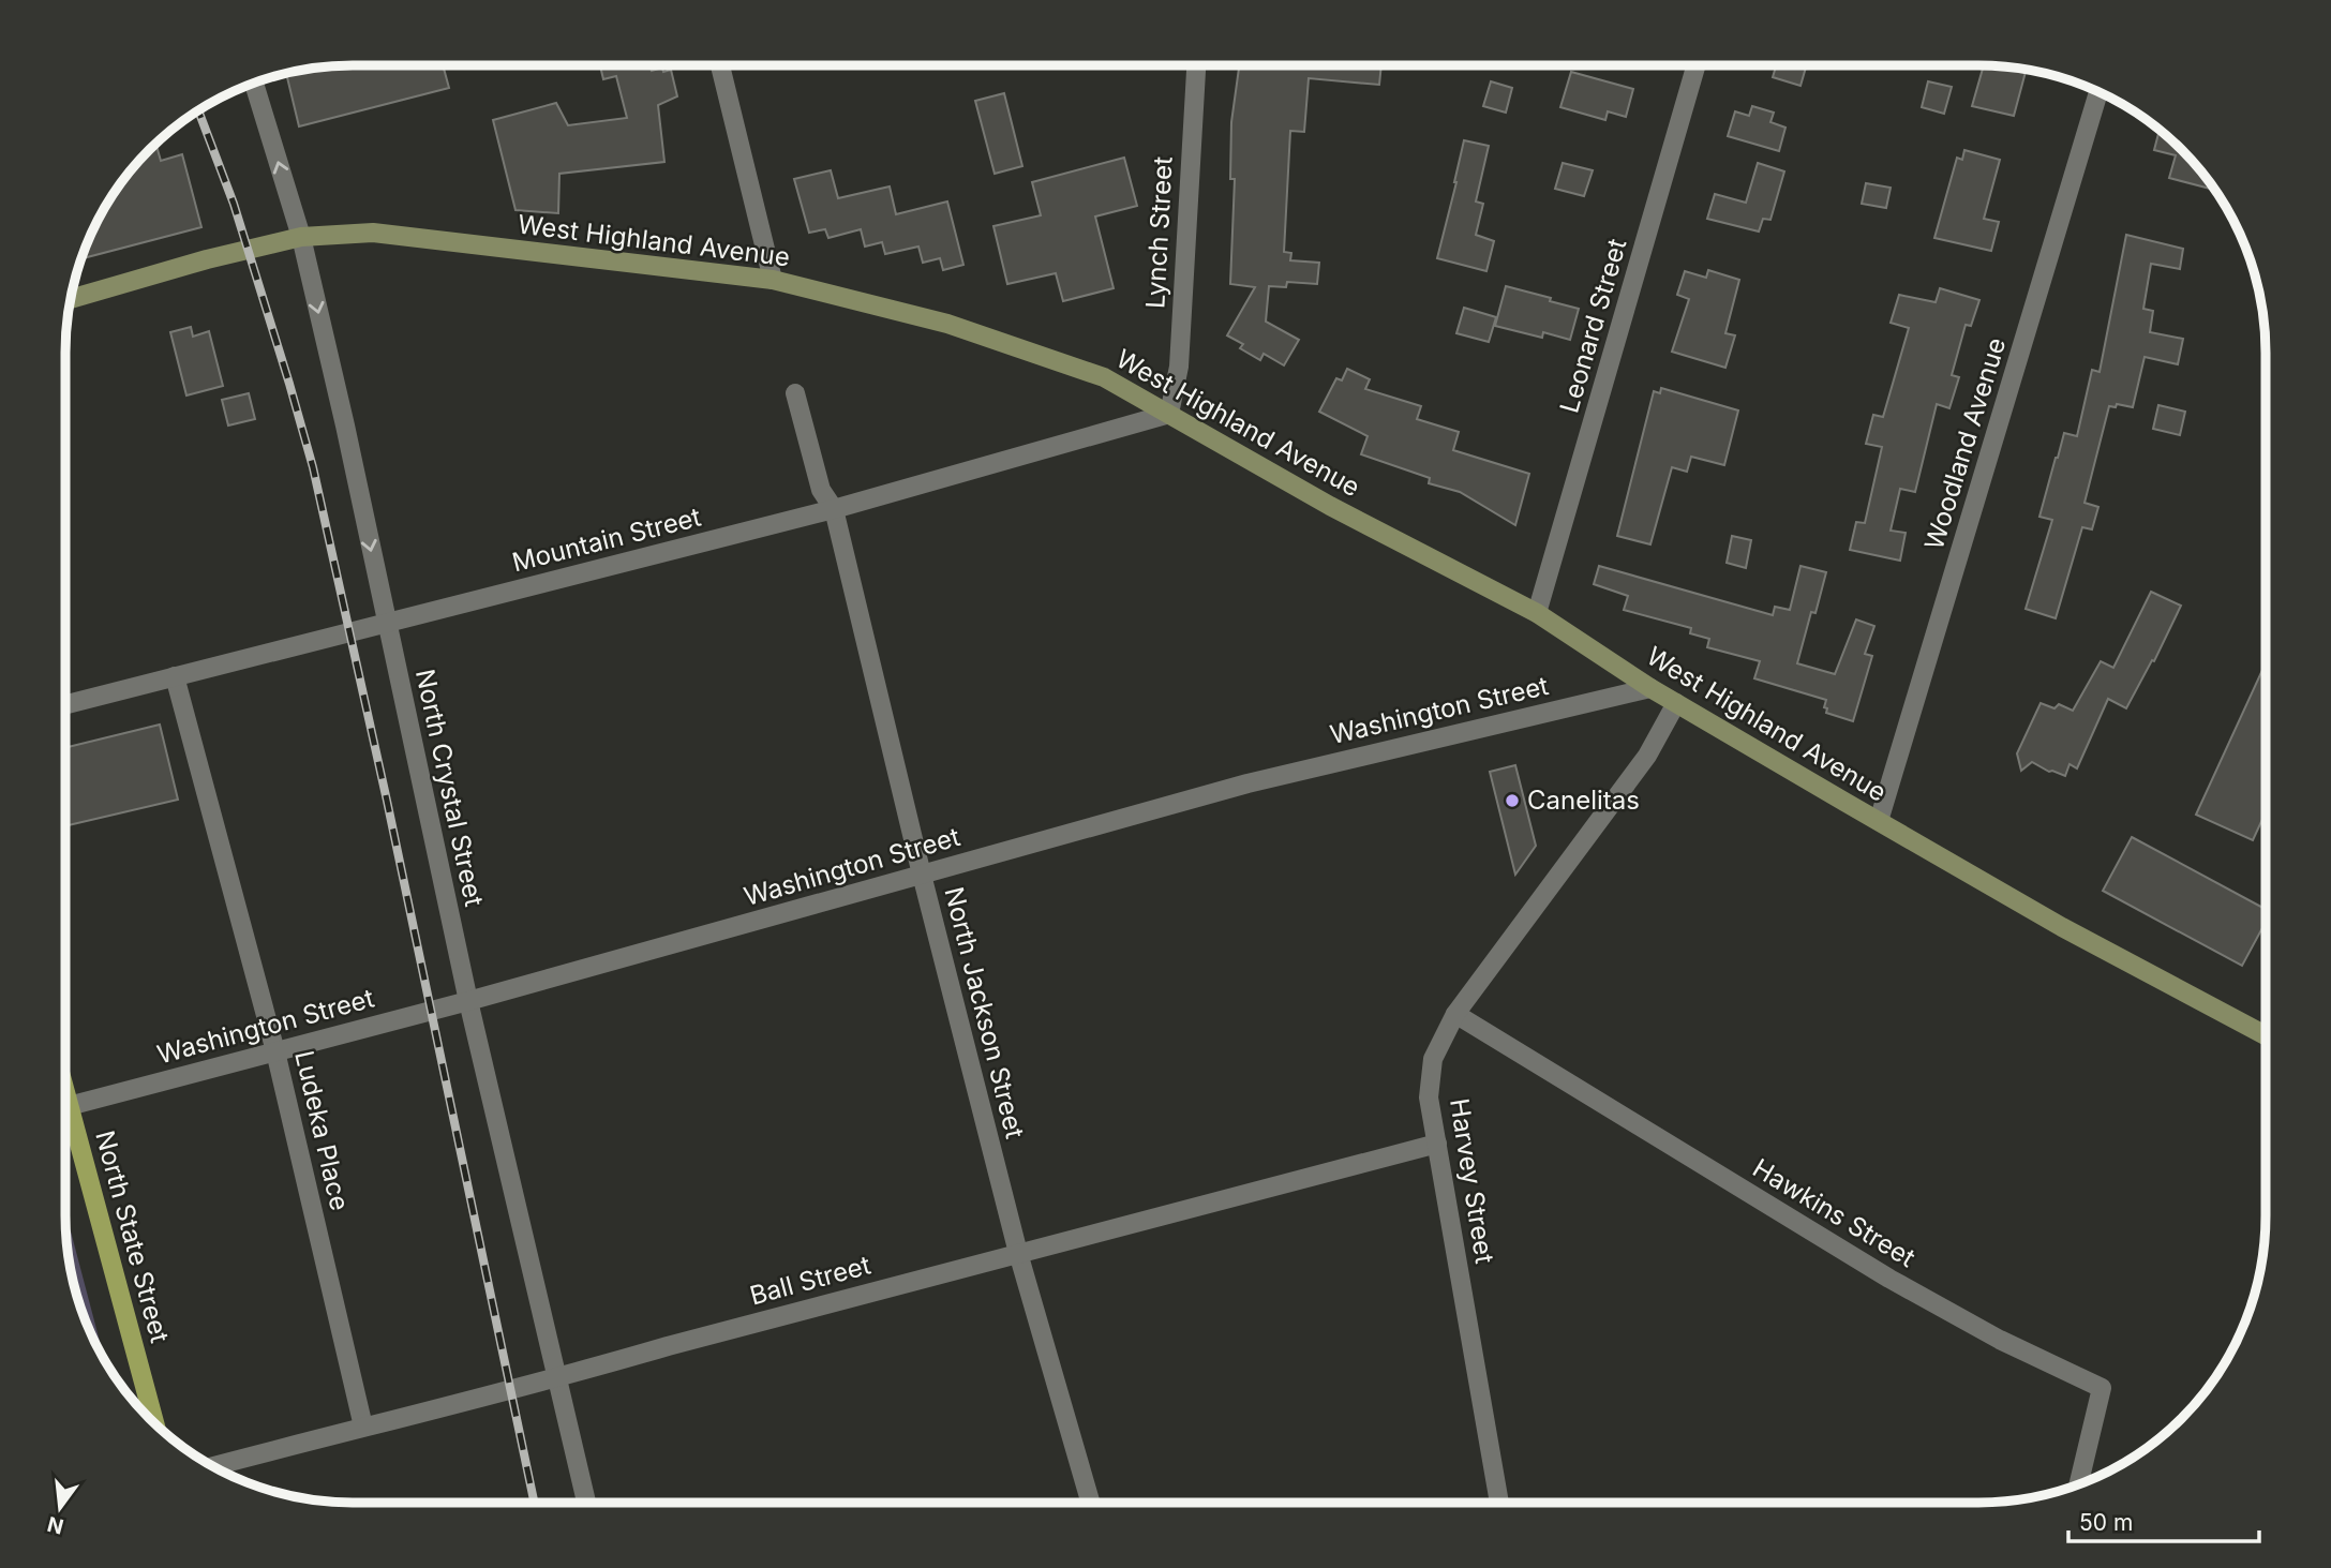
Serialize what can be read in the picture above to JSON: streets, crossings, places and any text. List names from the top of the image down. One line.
{"streets":{"main road":["West Highland Avenue","North State Street"],"street":["Lynch Street","Leonard Street","Woodland Avenue","Mountain Street","Washington Street","North Crystal Street","North Jackson Street","Ludeka Place","Harvey Street","Hawkins Street","Ball Street"]},"crossings":[["Lynch Street","West Highland Avenue"],["Lynch Street","Mountain Street"],["West Highland Avenue","Leonard Street"],["West Highland Avenue","Woodland Avenue"],["West Highland Avenue","Mountain Street"],["West Highland Avenue","Washington Street"],["West Highland Avenue","North Crystal Street"],["West Highland Avenue","Harvey Street"],["Mountain Street","North Crystal Street"],["Mountain Street","North Jackson Street"],["Mountain Street","Ludeka Place"],["Washington Street","North Crystal Street"],["Washington Street","North Jackson Street"],["Washington Street","Ludeka Place"],["Washington Street","North State Street"],["North Crystal Street","Ball Street"],["North Jackson Street","Ball Street"],["Ludeka Place","Ball Street"],["Harvey Street","Hawkins Street"],["Harvey Street","Ball Street"]],"places":["Canelitas"],"scale_bar":"50 m","north":"bottom"}
